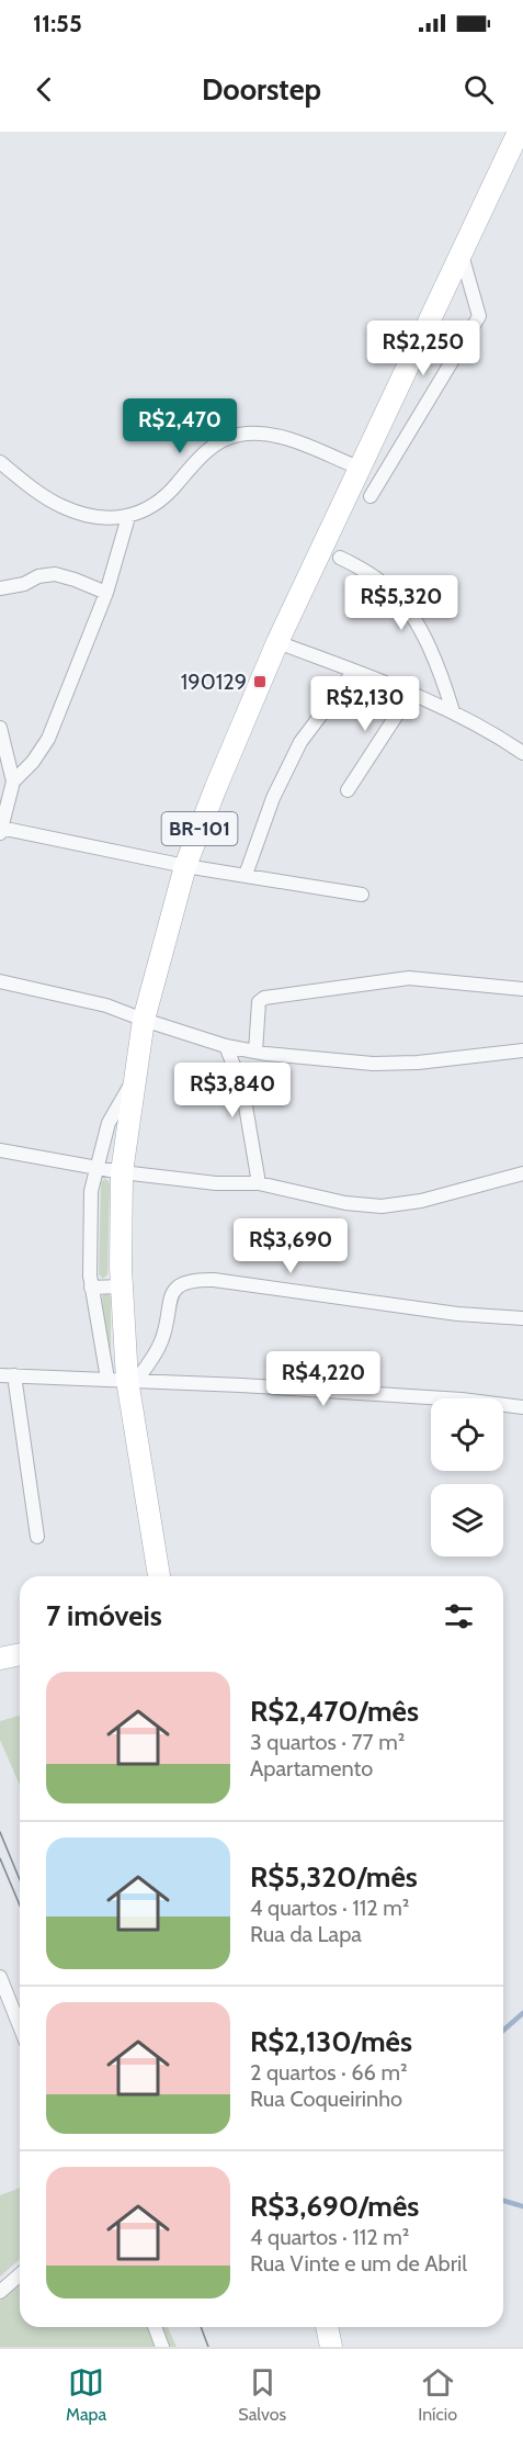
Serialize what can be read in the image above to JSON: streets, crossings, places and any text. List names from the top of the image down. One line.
{"streets":{"main road":["BR-101"]},"places":{"transit":["190129"]},"page":{"status":"11:55","header":"Doorstep","price":["R$2,250","R$2,470","R$5,320","R$2,130","R$3,840","R$3,690","R$4,220"],"heading":"7 imóveis","list":[{"name":"R$2,470/mês","note":"3 quartos · 77 m² · Apartamento"},{"name":"R$5,320/mês","note":"4 quartos · 112 m² · Rua da Lapa"},{"name":"R$2,130/mês","note":"2 quartos · 66 m² · Rua Coqueirinho"},{"name":"R$3,690/mês","note":"4 quartos · 112 m² · Rua Vinte e um de Abril"}],"tabs":["Mapa","Salvos","Início"]}}
